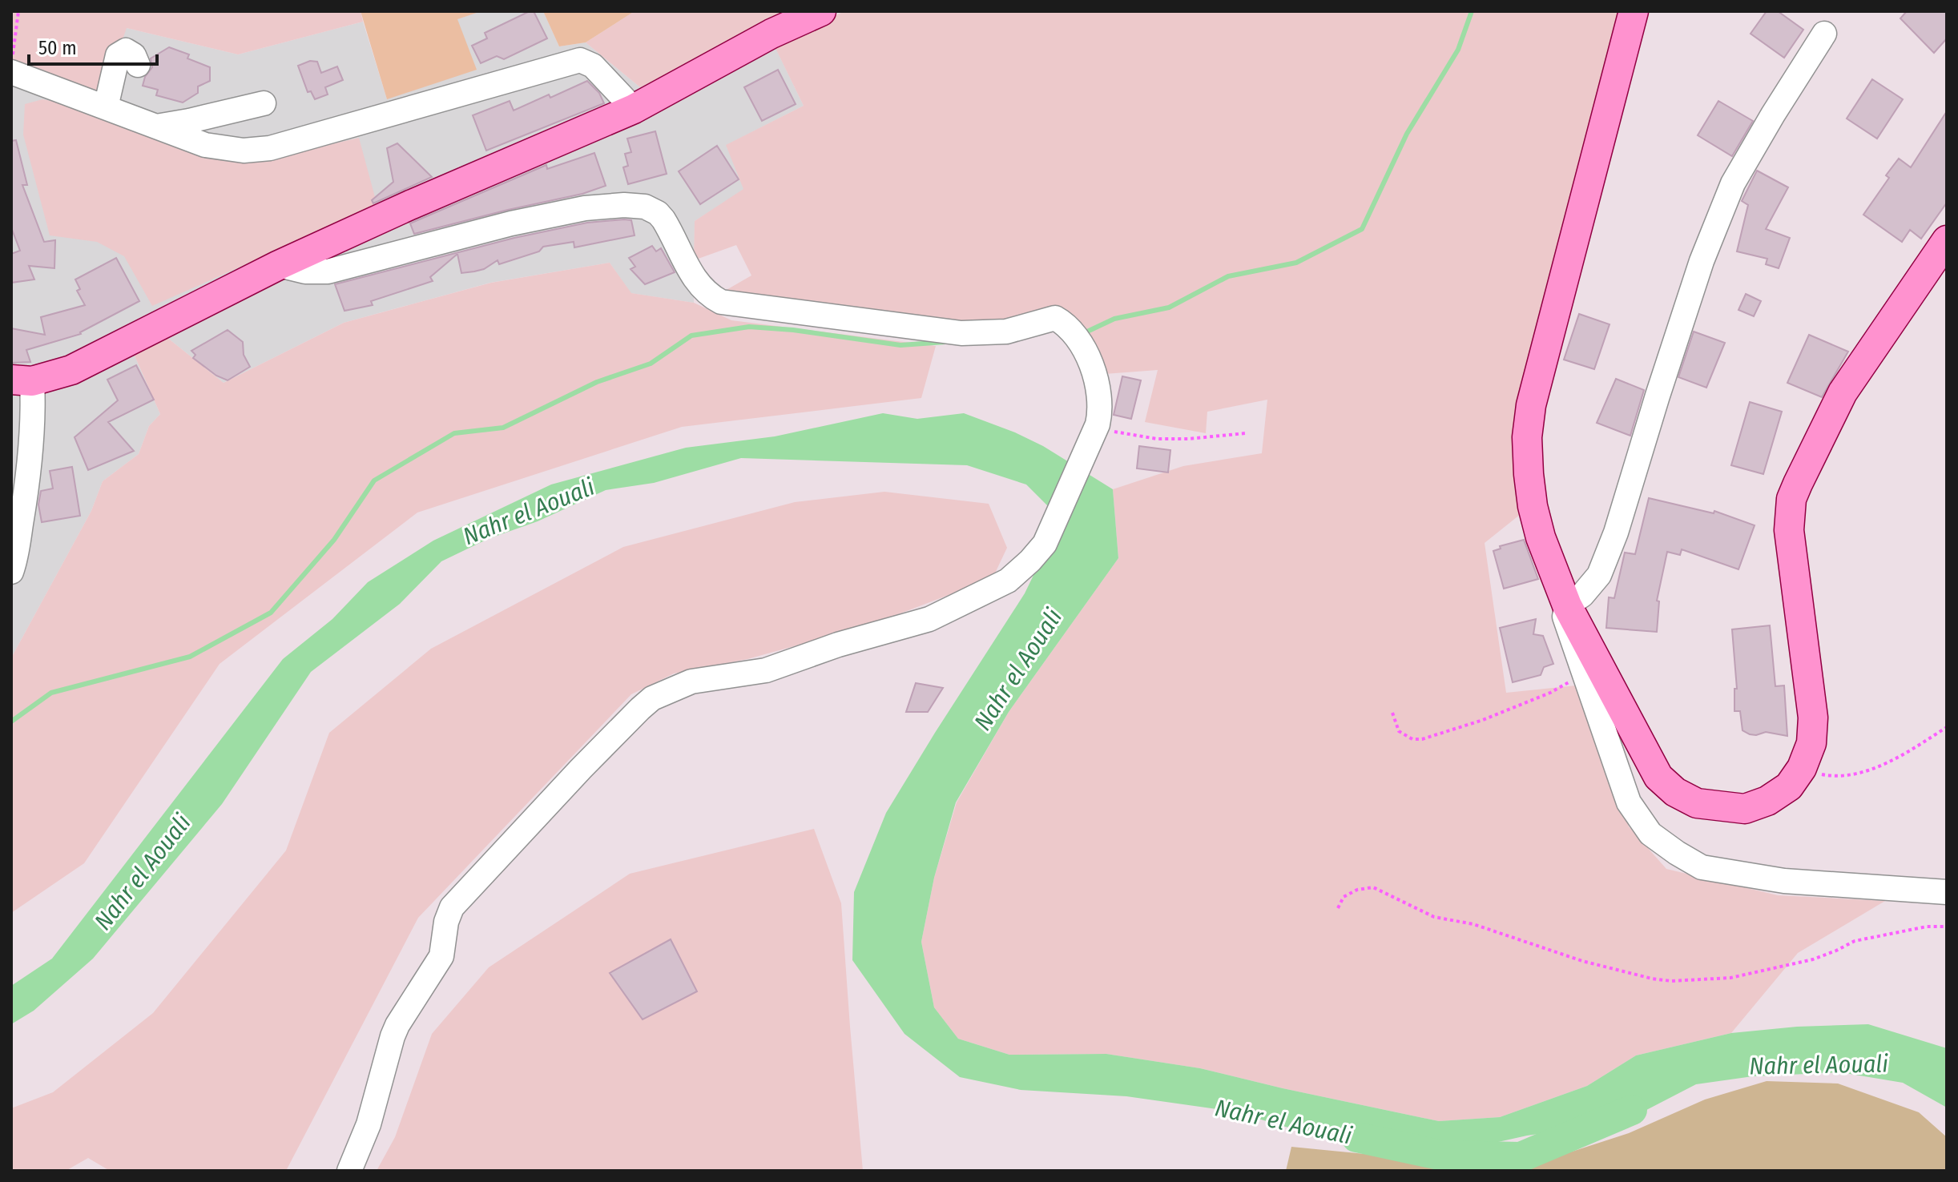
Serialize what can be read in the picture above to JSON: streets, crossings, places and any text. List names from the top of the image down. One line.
{"water":["Nahr el Aouali"],"scale_bar":"50 m"}
